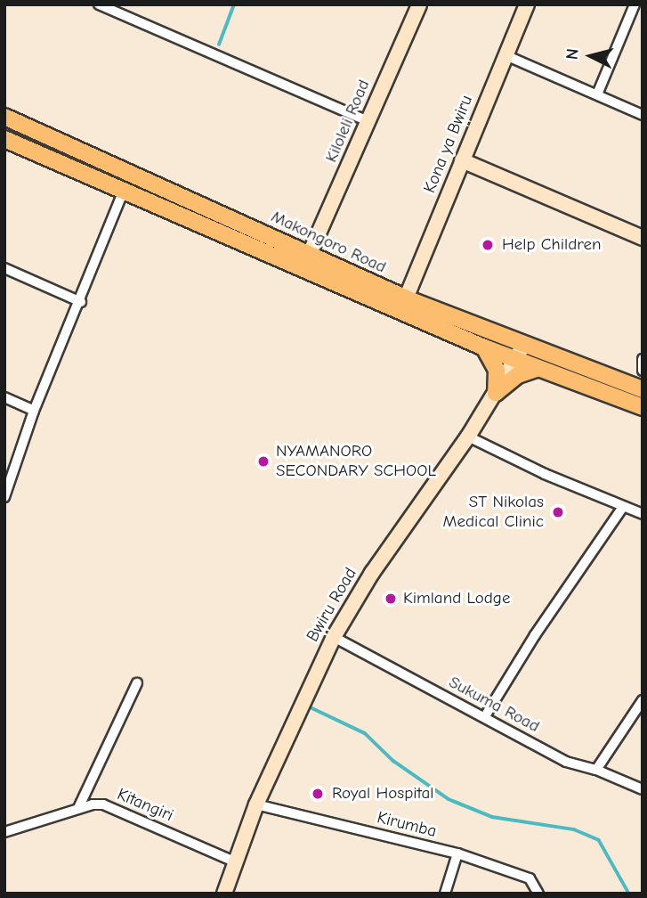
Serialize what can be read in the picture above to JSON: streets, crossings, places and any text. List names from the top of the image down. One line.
{"streets":{"main road":["Kiloleli Road","Kona ya Bwiru","Makongoro Road","Bwiru Road"],"street":["Sukuma Road","Kitangiri","Kirumba"]},"crossings":[["Kiloleli Road","Makongoro Road"],["Kona ya Bwiru","Makongoro Road"],["Makongoro Road","Bwiru Road"],["Bwiru Road","Sukuma Road"],["Bwiru Road","Kitangiri"],["Bwiru Road","Kirumba"]],"places":["Help Children","NYAMANORO SECONDARY SCHOOL","ST Nikolas Medical Clinic","Kimland Lodge","Royal Hospital"],"north":"left"}
